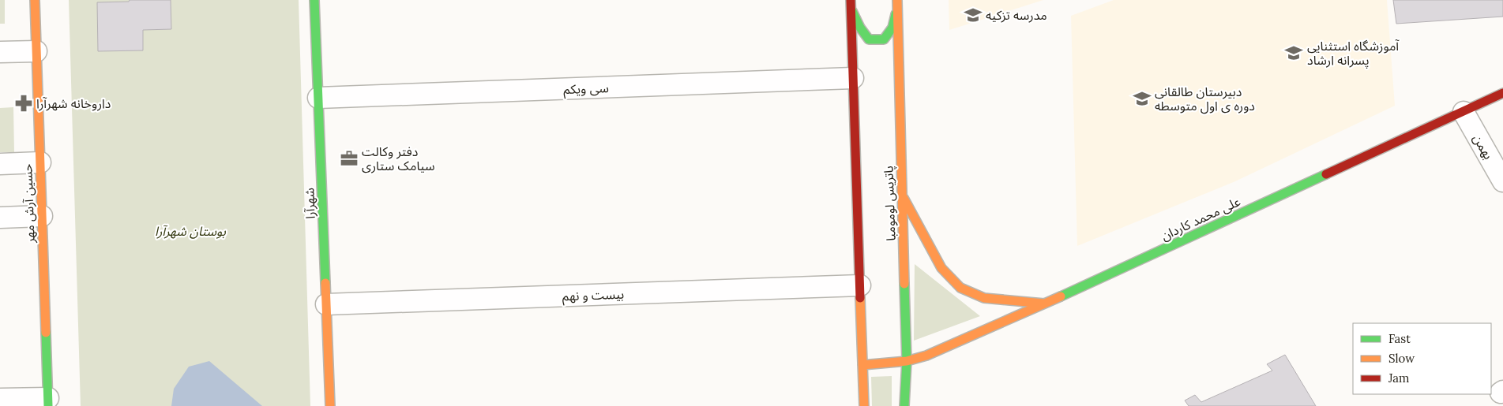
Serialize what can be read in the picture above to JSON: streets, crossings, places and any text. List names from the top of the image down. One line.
{"streets":{"main road":["حسین آرش مهر","شهرآرا","پاتریس لومومبا","علی محمد کاردان"],"street":["سی ویکم","بهمن","بیست و نهم"]},"crossings":[["سی ویکم","شهرآرا"],["بهمن","علی محمد کاردان"],["شهرآرا","بیست و نهم"],["پاتریس لومومبا","علی محمد کاردان"]],"parks":["بوستان شهرآرا"],"places":{"school or university":["مدرسه تزکیه","آموزشگاه استثنایی پسرانه ارشاد","دبیرستان طالقانی دوره ی اول متوسطه"],"pharmacy":["داروخانه شهرآرا"],"office":["دفتر وکالت سیامک ستاری"]},"legend":["Fast","Slow","Jam"]}
